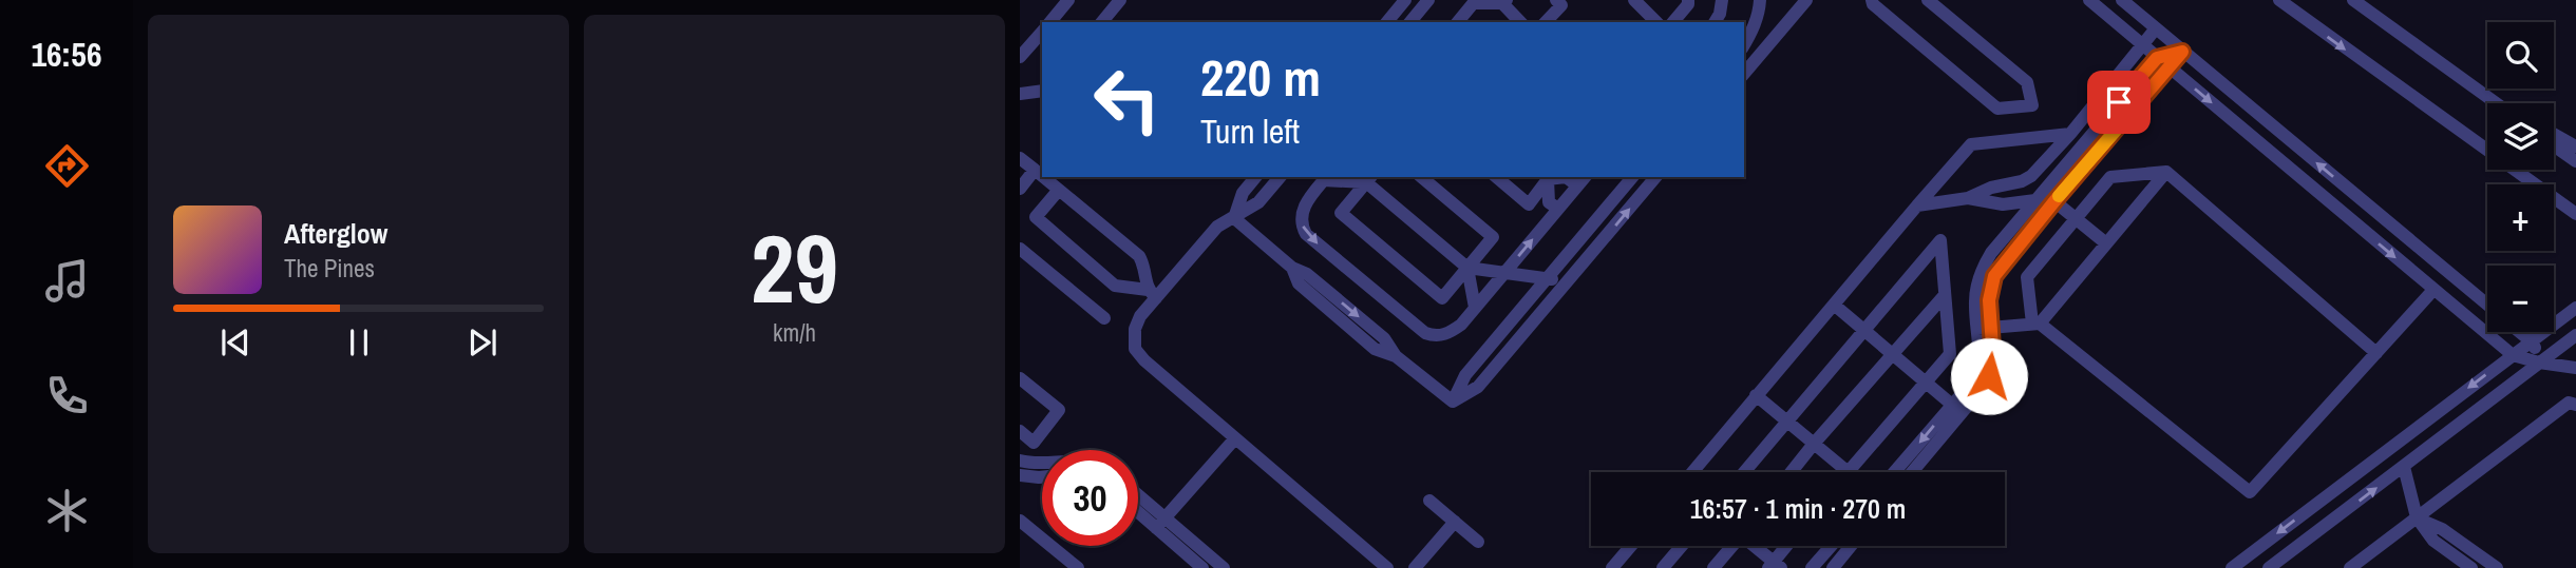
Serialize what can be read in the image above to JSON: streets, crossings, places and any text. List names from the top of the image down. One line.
{"page":{"tabs":"16:56","tile":["29","km/h"],"map_buttons":["+","−"],"turn":["220 m","Turn left"],"song":["Afterglow","The Pines"],"limit":"30","trip":"16:57 · 1 min · 270 m"}}
